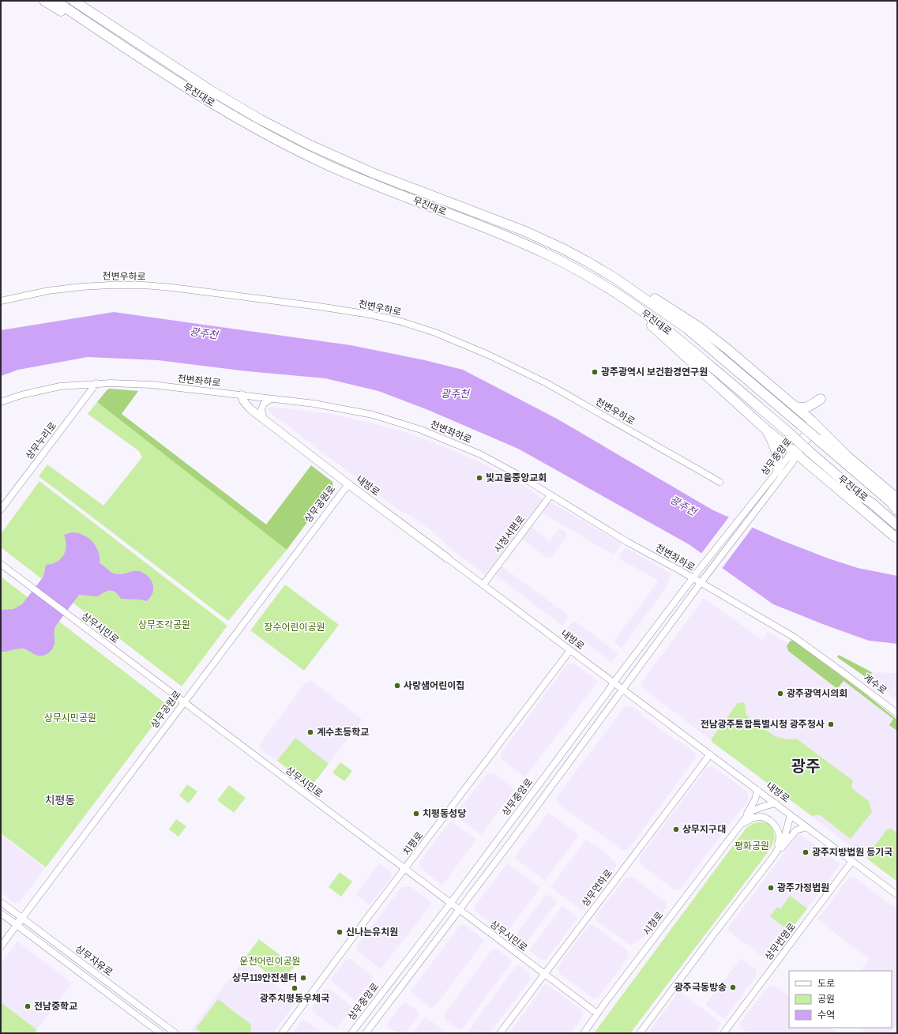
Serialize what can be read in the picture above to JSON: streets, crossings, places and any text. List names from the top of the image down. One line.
{"streets":{"highway":["무진대로"],"main road":["내방로","상무공원로"],"street":["천변우하로","천변좌하로","상무누리로","상무중앙로","시청서편로","상무시민로","계수로","치평로","상무연하로","시청로","상무번영로","상무자유로"]},"crossings":[["천변좌하로","상무누리로"],["천변좌하로","상무중앙로"],["천변좌하로","내방로"],["천변좌하로","시청서편로"],["천변좌하로","계수로"],["상무중앙로","내방로"],["상무중앙로","상무시민로"],["내방로","상무공원로"],["내방로","시청서편로"],["내방로","치평로"],["내방로","상무연하로"],["내방로","시청로"],["내방로","상무번영로"],["상무공원로","상무시민로"],["상무공원로","상무자유로"],["상무시민로","치평로"],["상무시민로","상무연하로"],["상무시민로","시청로"]],"districts":["광주","치평동"],"water":["광주천"],"parks":["상무조각공원","장수어린이공원","상무시민공원","평화공원","운천어린이공원"],"places":["광주광역시 보건환경연구원","빛고을중앙교회","사랑샘어린이집","광주광역시의회","전남광주통합특별시청 광주청사","계수초등학교","치평동성당","상무지구대","광주지방법원 등기국","광주가정법원","신나는유치원","상무119안전센터","광주극동방송","광주치평동우체국","전남중학교"],"legend":["도로","공원","수역"]}
